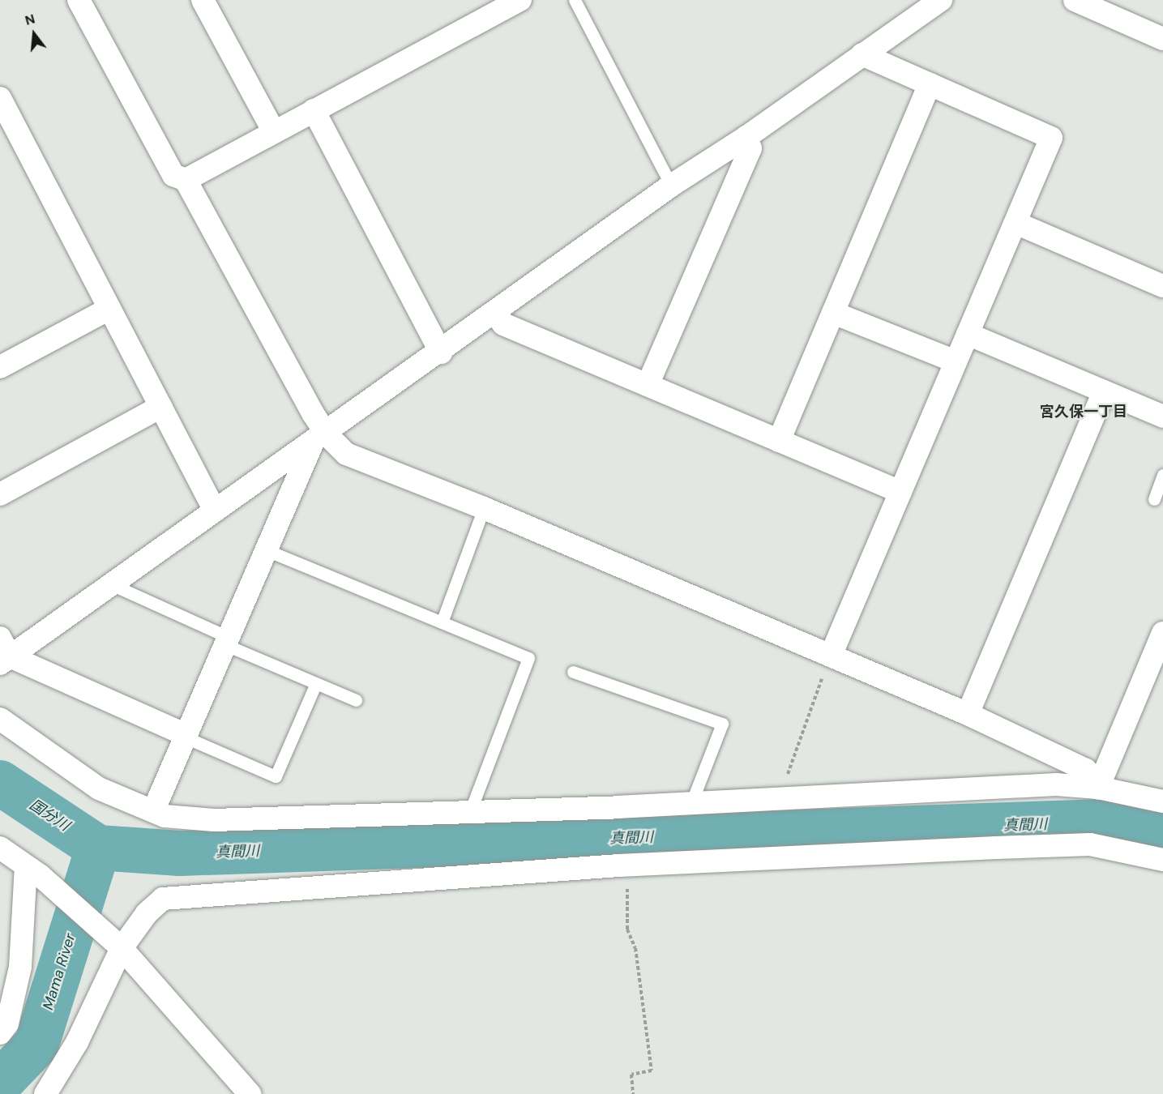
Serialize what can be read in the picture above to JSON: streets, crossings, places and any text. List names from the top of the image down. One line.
{"districts":["宮久保一丁目"],"water":["国分川","真間川","Mama River"],"north":"top"}
